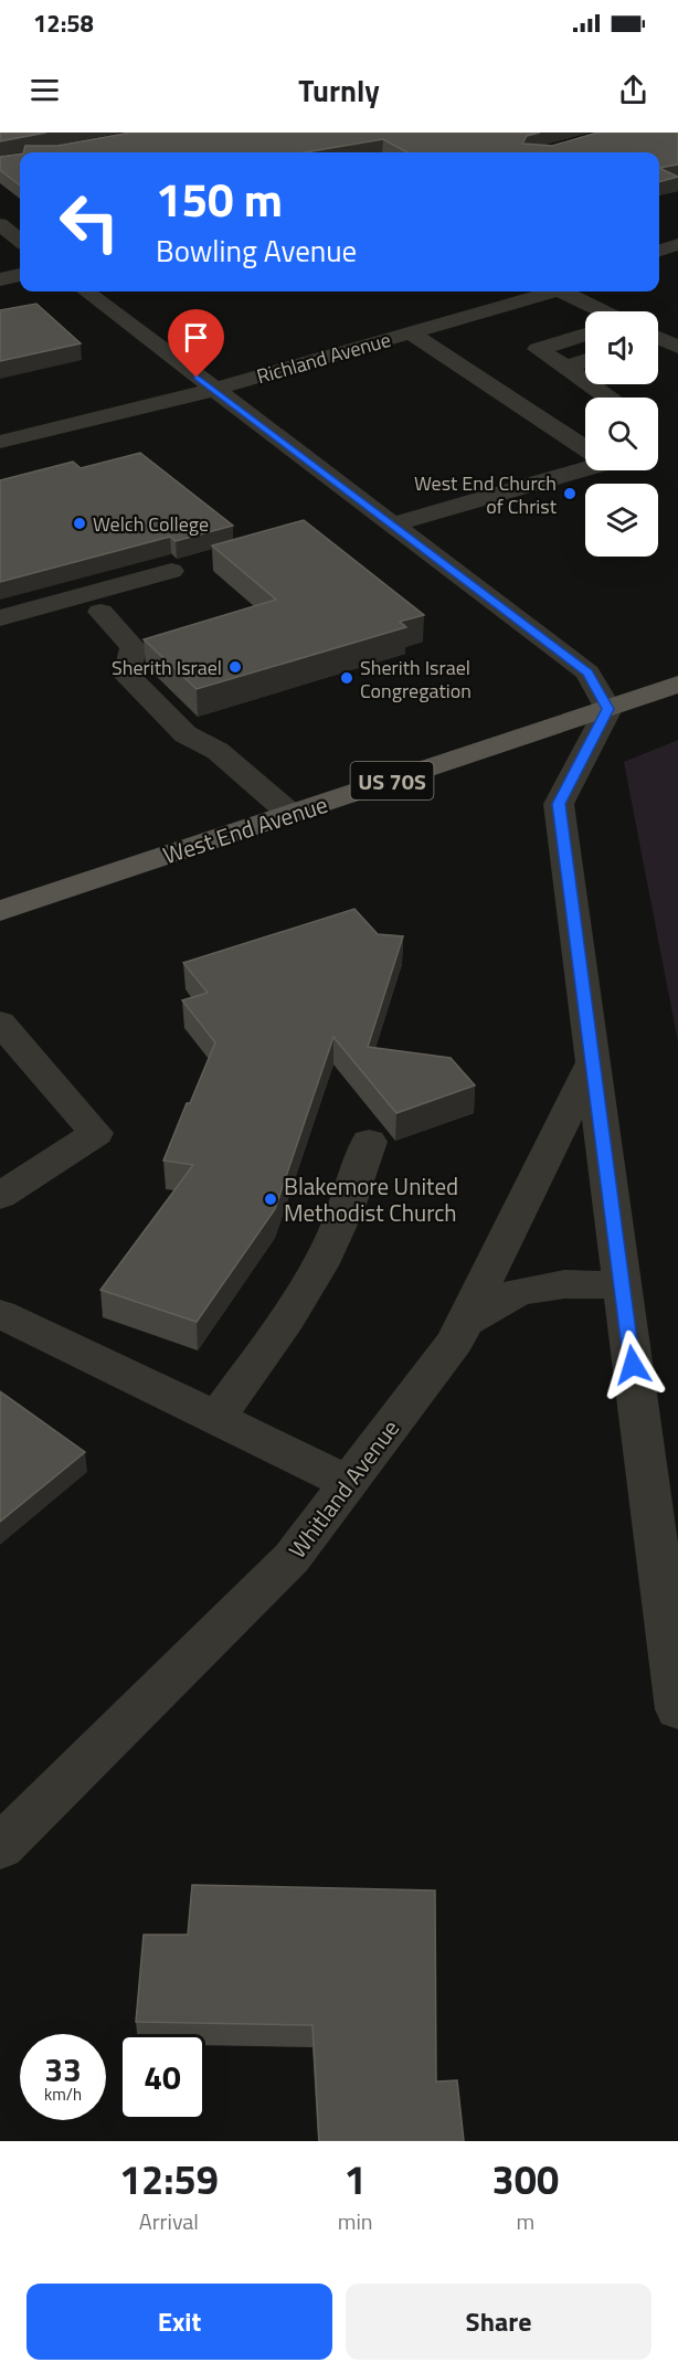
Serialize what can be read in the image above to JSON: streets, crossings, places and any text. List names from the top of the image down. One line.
{"streets":{"main road":["US 70S","West End Avenue"],"street":["Richland Avenue","Whitland Avenue"]},"places":["West End Church of Christ","Welch College","Sherith Israel","Sherith Israel Congregation","Blakemore United Methodist Church"],"page":{"status":"12:58","header":"Turnly","turn":["150 m","Bowling Avenue"],"speed":"33 km/h","limit":"40","eta":["12:59","Arrival","1","min","300","m"],"buttons":["Exit","Share"]}}
